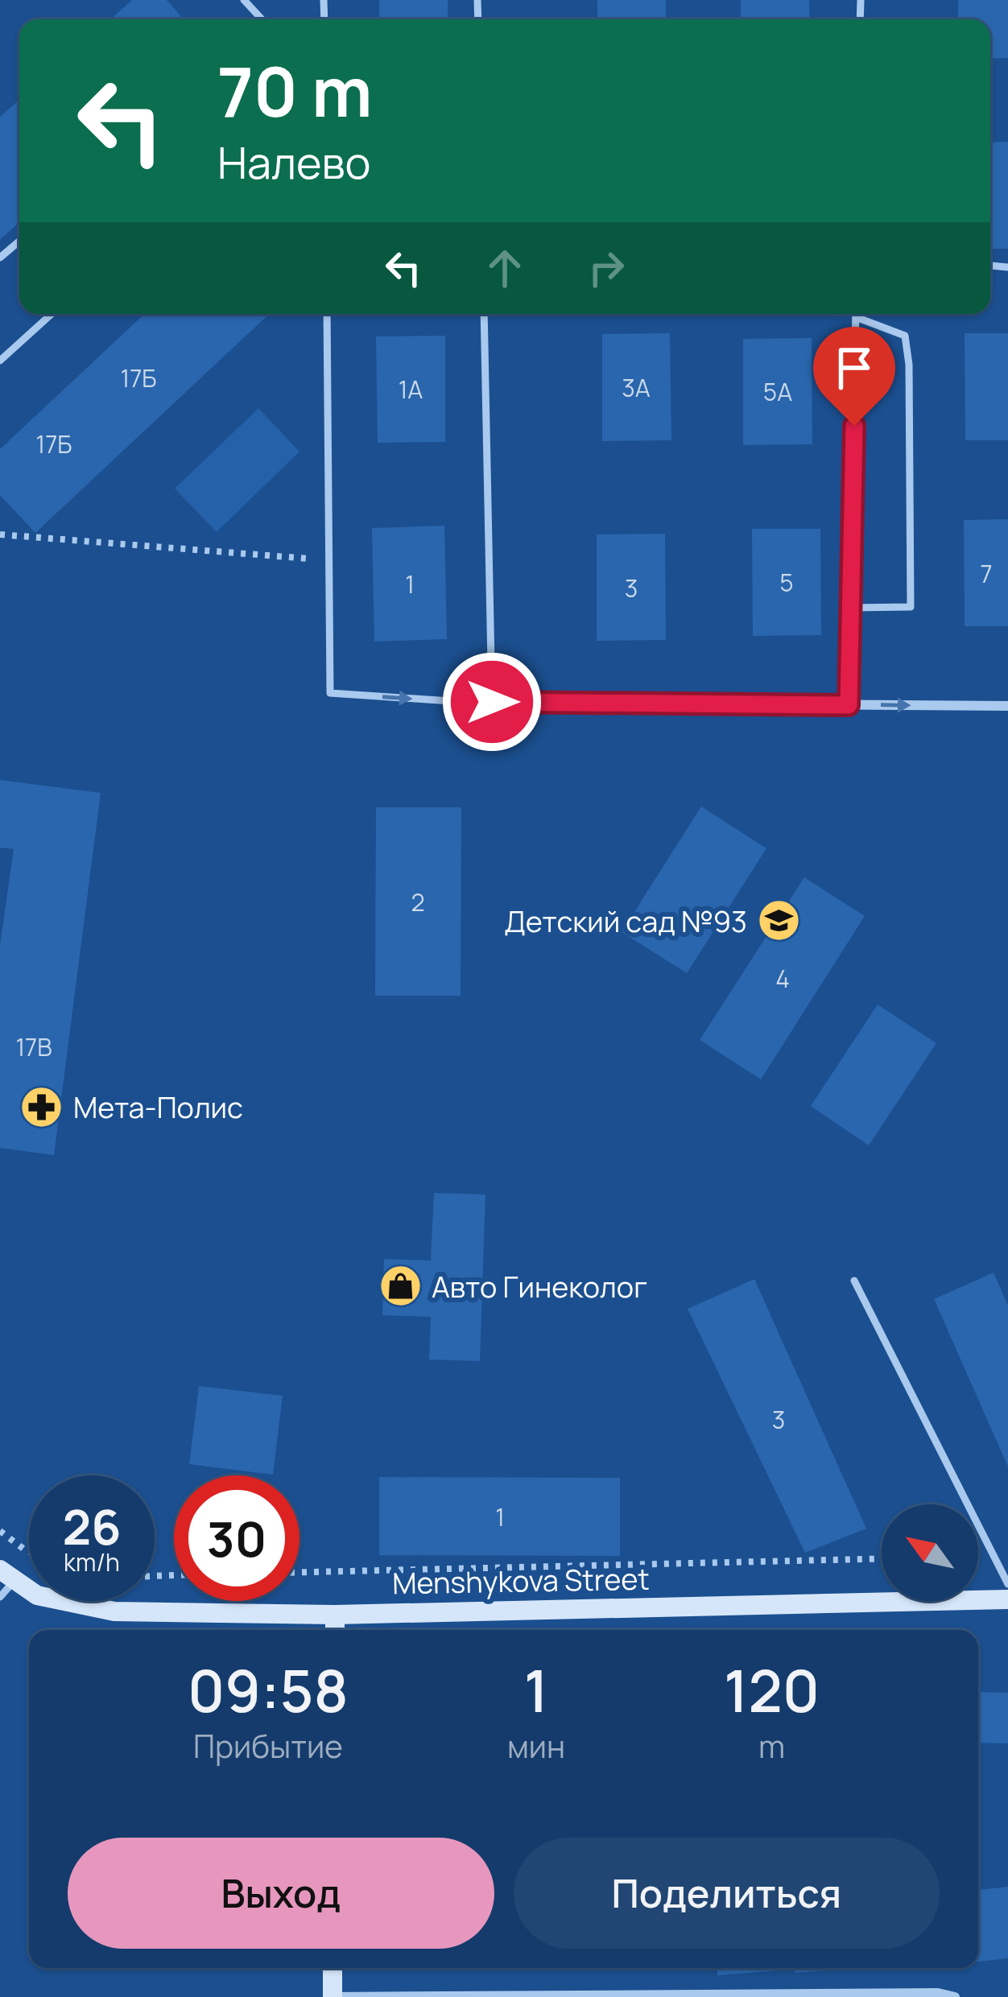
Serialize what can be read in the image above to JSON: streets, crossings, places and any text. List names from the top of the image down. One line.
{"streets":{"street":["Menshykova Street"]},"places":{"school or university":["Детский сад №93"],"pharmacy":["Мета-Полис"],"shop":["Авто Гинеколог"]},"house_numbers":["17Б","3А","1А","5А","17Б","7","5","1","3","2","4","17В","3","1"],"north":"top left","page":{"turn":["70 m","Налево"],"speed":"26 km/h","limit":"30","eta":["09:58","Прибытие","1","мин","120","m"],"buttons":["Выход","Поделиться"]}}
